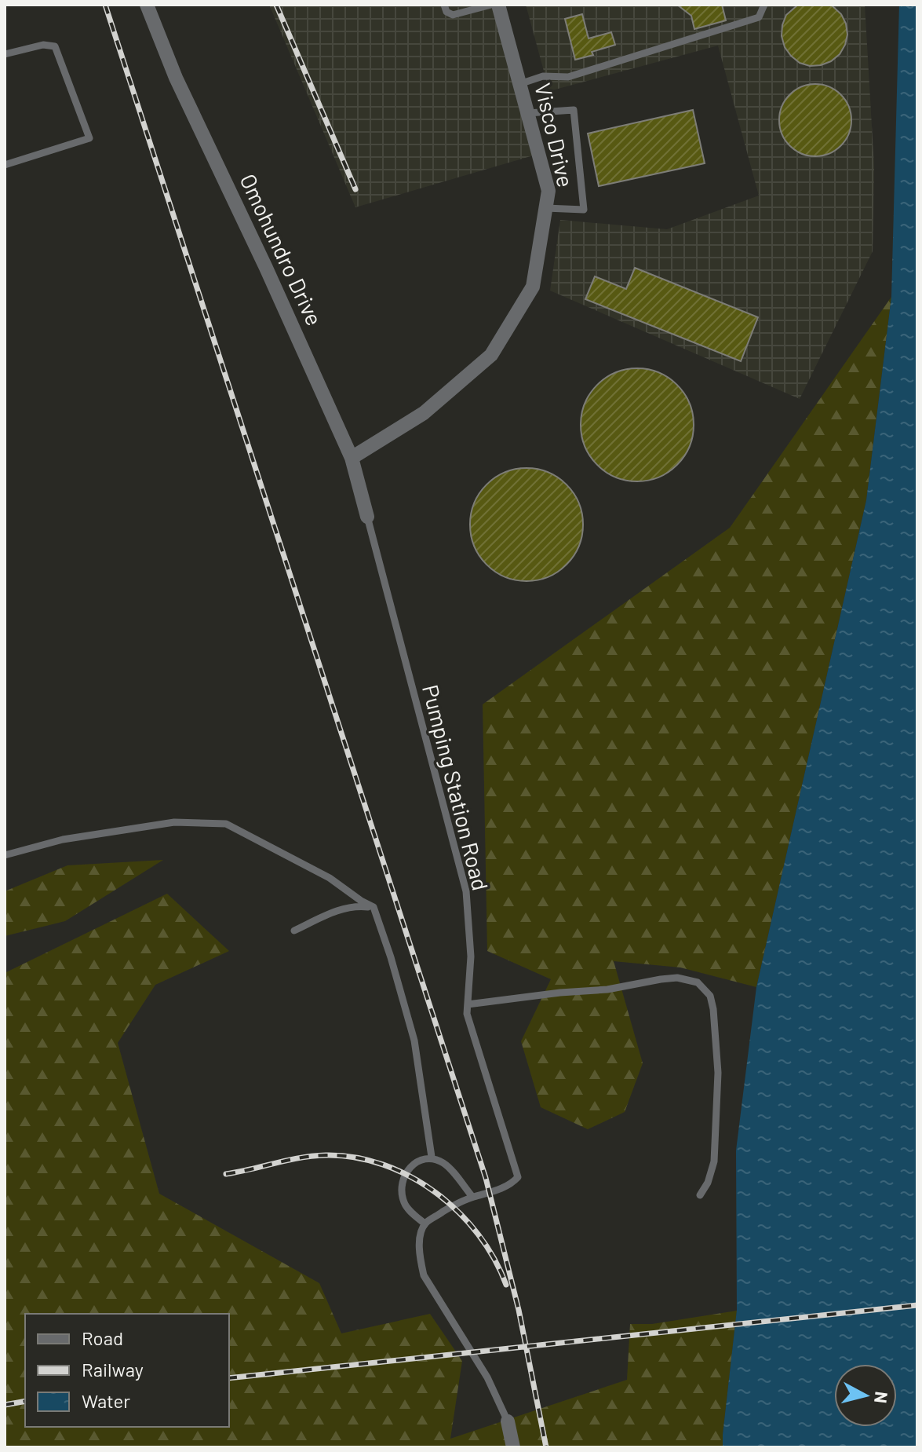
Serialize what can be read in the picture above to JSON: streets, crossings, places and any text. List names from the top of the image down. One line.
{"streets":{"street":["Visco Drive","Omohundro Drive"],"lane":["Pumping Station Road"]},"crossings":[["Visco Drive","Omohundro Drive"],["Omohundro Drive","Pumping Station Road"]],"legend":["Road","Railway","Water"],"north":"right"}
